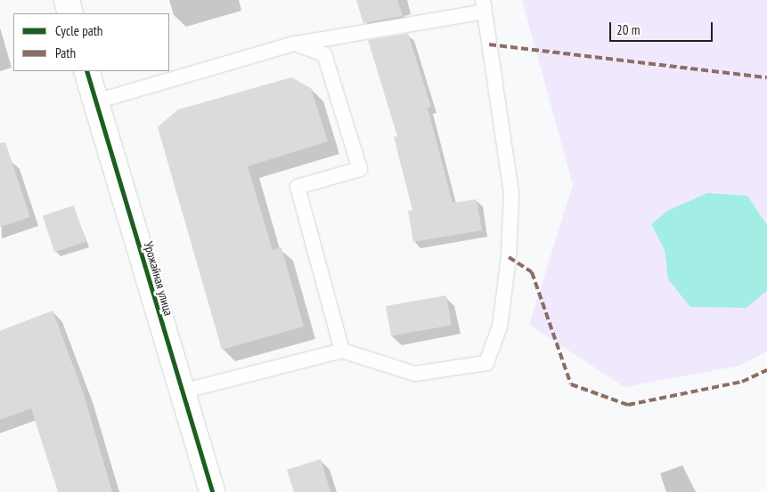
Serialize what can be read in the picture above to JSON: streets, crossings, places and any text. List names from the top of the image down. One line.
{"streets":{"street":["Урожайная улица"]},"legend":["Cycle path","Path"],"scale_bar":"20 m"}
